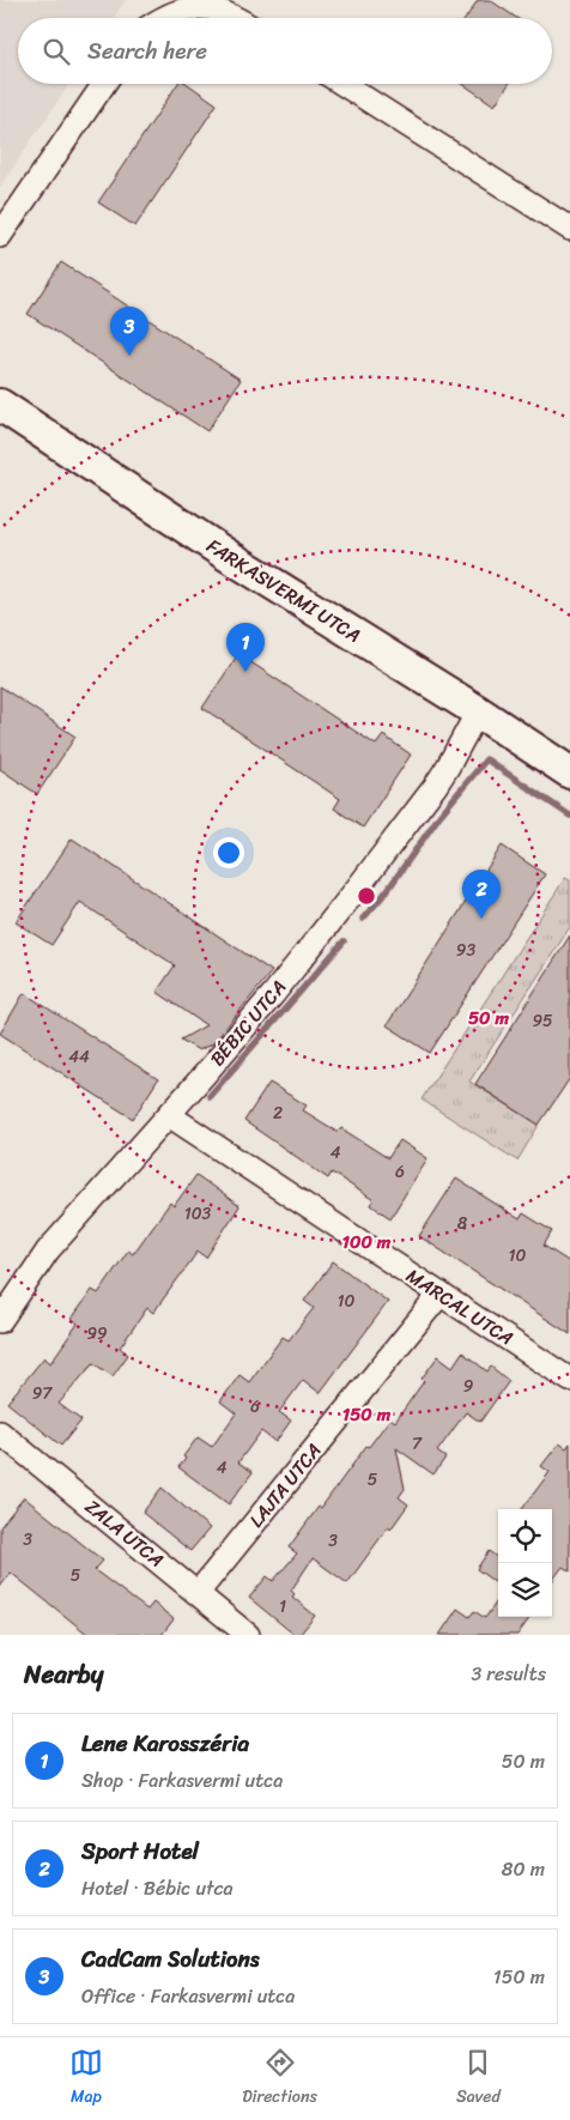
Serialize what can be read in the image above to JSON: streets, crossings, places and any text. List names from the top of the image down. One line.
{"streets":{"street":["FARKASVERMI UTCA","BÉBIC UTCA","MARCAL UTCA","LAJTA UTCA","ZALA UTCA"]},"crossings":[["FARKASVERMI UTCA","BÉBIC UTCA"],["BÉBIC UTCA","MARCAL UTCA"],["MARCAL UTCA","LAJTA UTCA"],["LAJTA UTCA","ZALA UTCA"]],"house_numbers":["93","95","44","2","4","6","103","8","10","10","99","9","97","6","7","4","5","3","3","5","1"],"page":{"search":"Search here","pins":["3","1","2"],"heading":["Nearby","3 results"],"list":[{"mark":"1","name":"Lene Karosszéria","note":"Shop · Farkasvermi utca","value":"50 m"},{"mark":"2","name":"Sport Hotel","note":"Hotel · Bébic utca","value":"80 m"},{"mark":"3","name":"CadCam Solutions","note":"Office · Farkasvermi utca","value":"150 m"}],"nav":["Map","Directions","Saved"]},"rings":["50 m","100 m","150 m"]}
